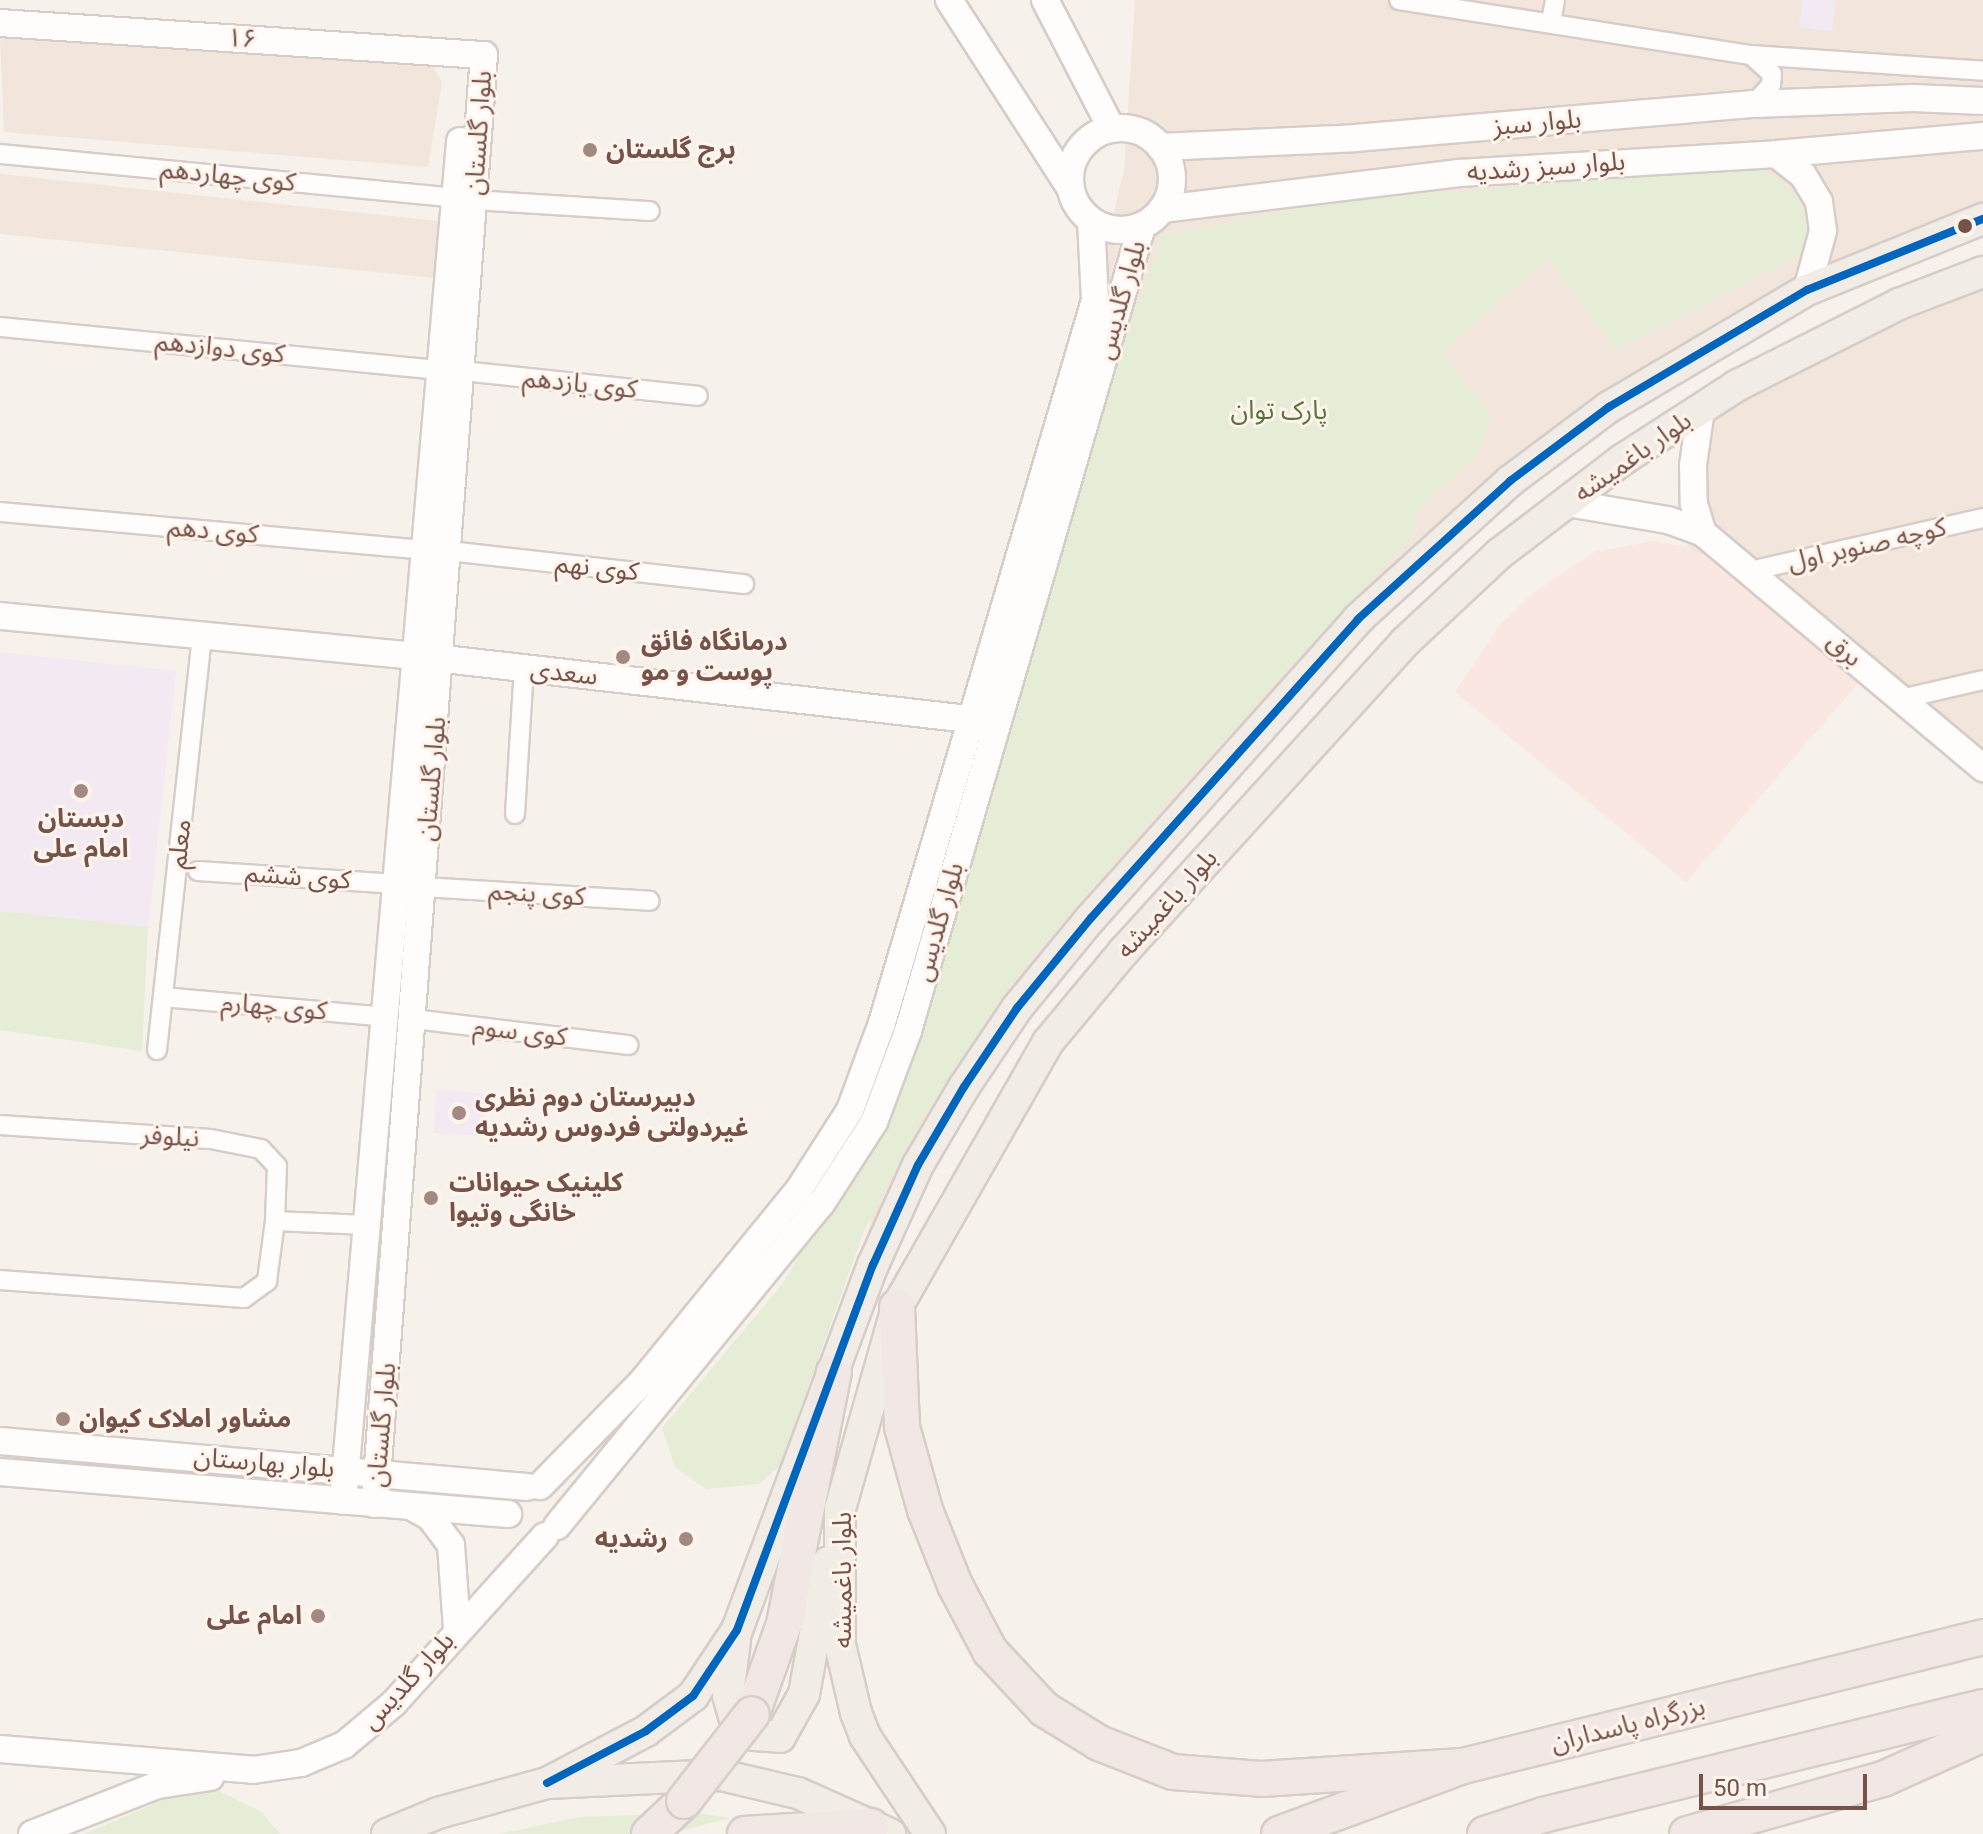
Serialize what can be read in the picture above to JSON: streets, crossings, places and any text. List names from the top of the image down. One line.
{"streets":{"highway":["بزرگراه پاسداران"],"main road":["۱۶","بلوار سبز","بلوار گلستان","بلوار سبز رشدیه","بلوار گلدیس","بلوار باغمیشه","برق","سعدی","بلوار بهارستان"],"street":["کوی چهاردهم","کوی دوازدهم","کوی یازدهم","کوی دهم","کوچه صنوبر اول","کوی نهم","معلم","کوی ششم","کوی پنجم","کوی چهارم","کوی سوم","نیلوفر"]},"crossings":[["۱۶","بلوار گلستان"],["بلوار سبز","بلوار سبز رشدیه"],["بلوار سبز","بلوار گلدیس"],["بلوار گلستان","کوی چهاردهم"],["بلوار گلستان","کوی دوازدهم"],["بلوار گلستان","کوی یازدهم"],["بلوار گلستان","کوی دهم"],["بلوار گلستان","کوی نهم"],["بلوار گلستان","سعدی"],["بلوار گلستان","کوی ششم"],["بلوار گلستان","کوی پنجم"],["بلوار گلستان","کوی چهارم"],["بلوار گلستان","کوی سوم"],["بلوار گلستان","بلوار بهارستان"],["بلوار سبز رشدیه","بلوار گلدیس"],["بلوار گلدیس","سعدی"],["بلوار گلدیس","بلوار بهارستان"],["کوی دوازدهم","کوی یازدهم"],["بلوار باغمیشه","برق"],["کوی دهم","کوی نهم"],["کوچه صنوبر اول","برق"],["سعدی","معلم"],["معلم","کوی چهارم"],["کوی ششم","کوی پنجم"]],"parks":["پارک توان"],"places":["برج گلستان","درمانگاه فائق پوست و مو","دبستان امام علی","دبیرستان دوم نظری غیردولتی فردوس رشدیه","کلینیک حیوانات خانگی وتیوا","مشاور املاک کیوان","رشدیه","امام علی"],"scale_bar":"50 m"}
